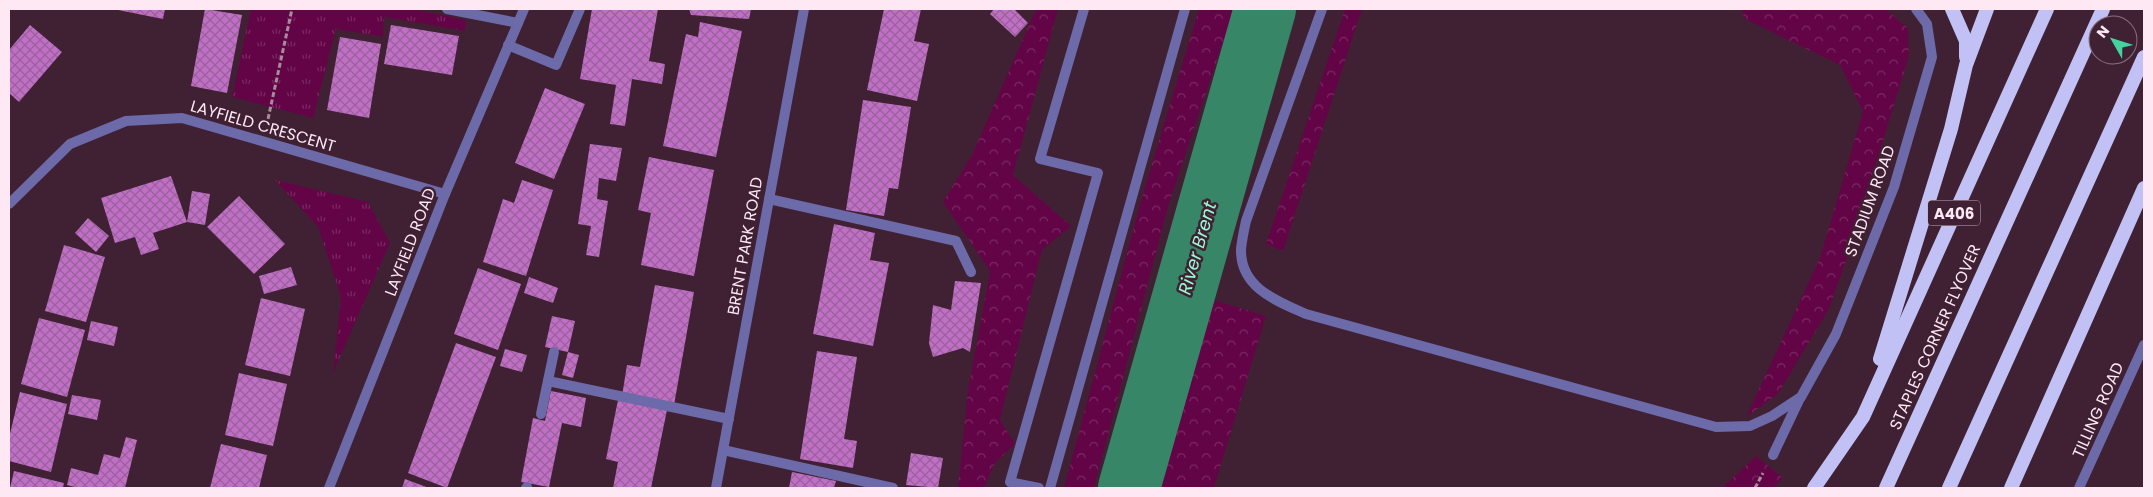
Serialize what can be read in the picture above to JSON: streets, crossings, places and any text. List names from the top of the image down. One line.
{"streets":{"highway":["A406","STAPLES CORNER FLYOVER"],"street":["LAYFIELD CRESCENT","STADIUM ROAD","LAYFIELD ROAD","BRENT PARK ROAD","TILLING ROAD"]},"crossings":[["LAYFIELD CRESCENT","LAYFIELD ROAD"]],"water":["River Brent"],"north":"top left"}
